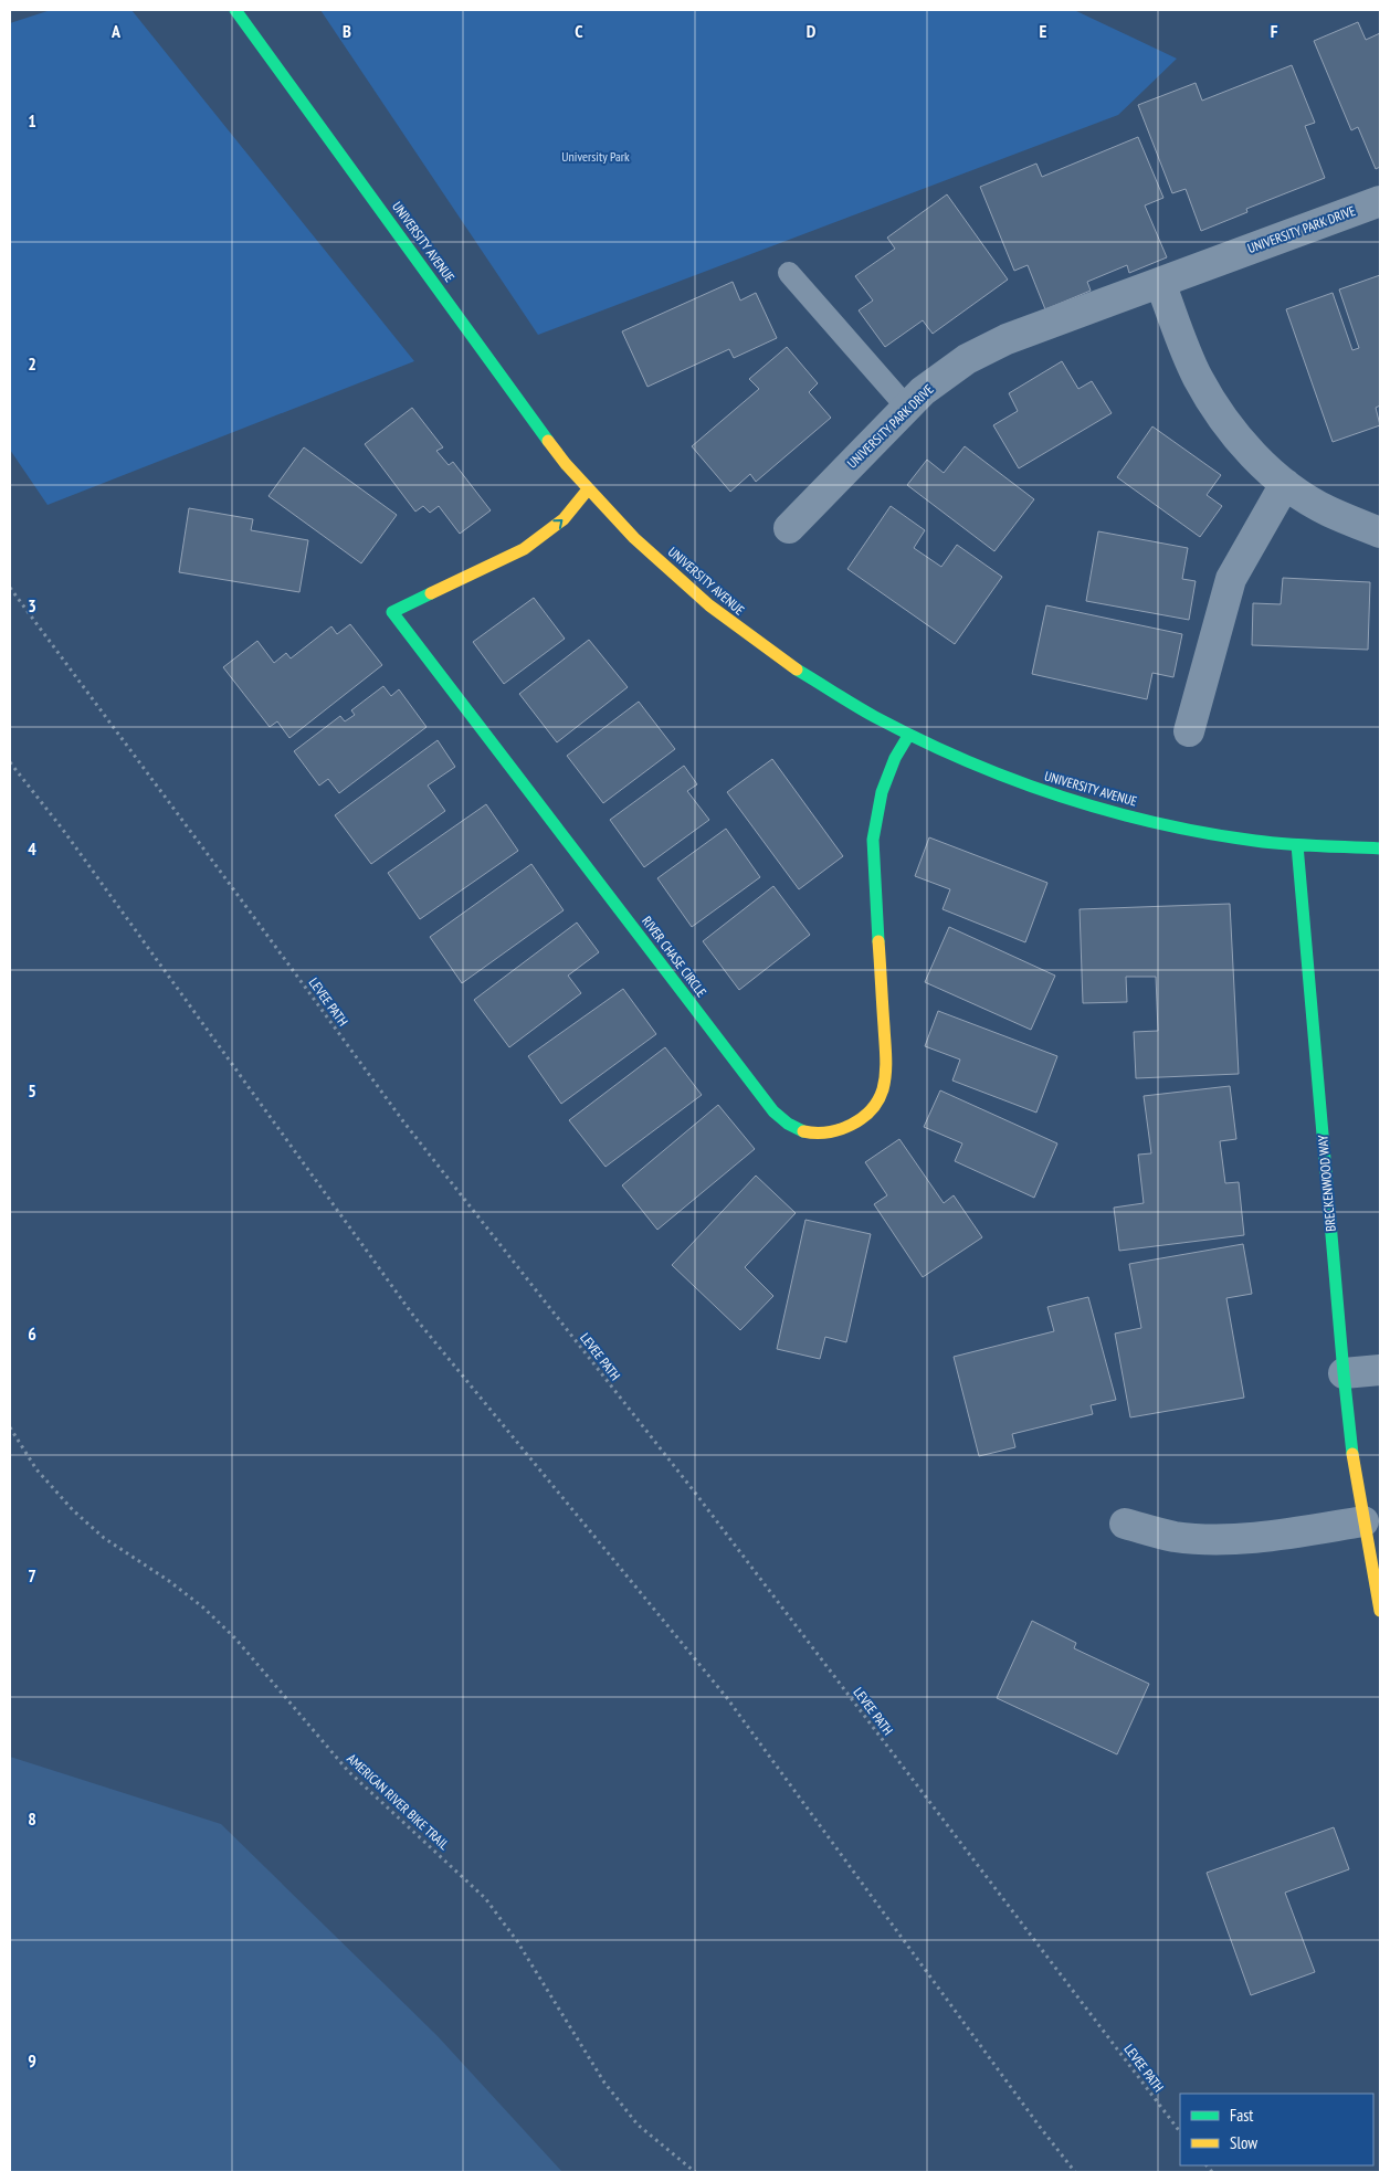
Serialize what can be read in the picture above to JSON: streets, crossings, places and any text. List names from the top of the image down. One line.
{"streets":{"street":["UNIVERSITY PARK DRIVE","UNIVERSITY AVENUE","RIVER CHASE CIRCLE","BRECKENWOOD WAY"],"path":["LEVEE PATH","AMERICAN RIVER BIKE TRAIL"]},"crossings":[["UNIVERSITY AVENUE","RIVER CHASE CIRCLE"],["UNIVERSITY AVENUE","BRECKENWOOD WAY"]],"parks":["University Park"],"legend":["Fast","Slow"],"grid":{"columns":["A","B","C","D","E","F"],"rows":["1","2","3","4","5","6","7","8","9"]}}
